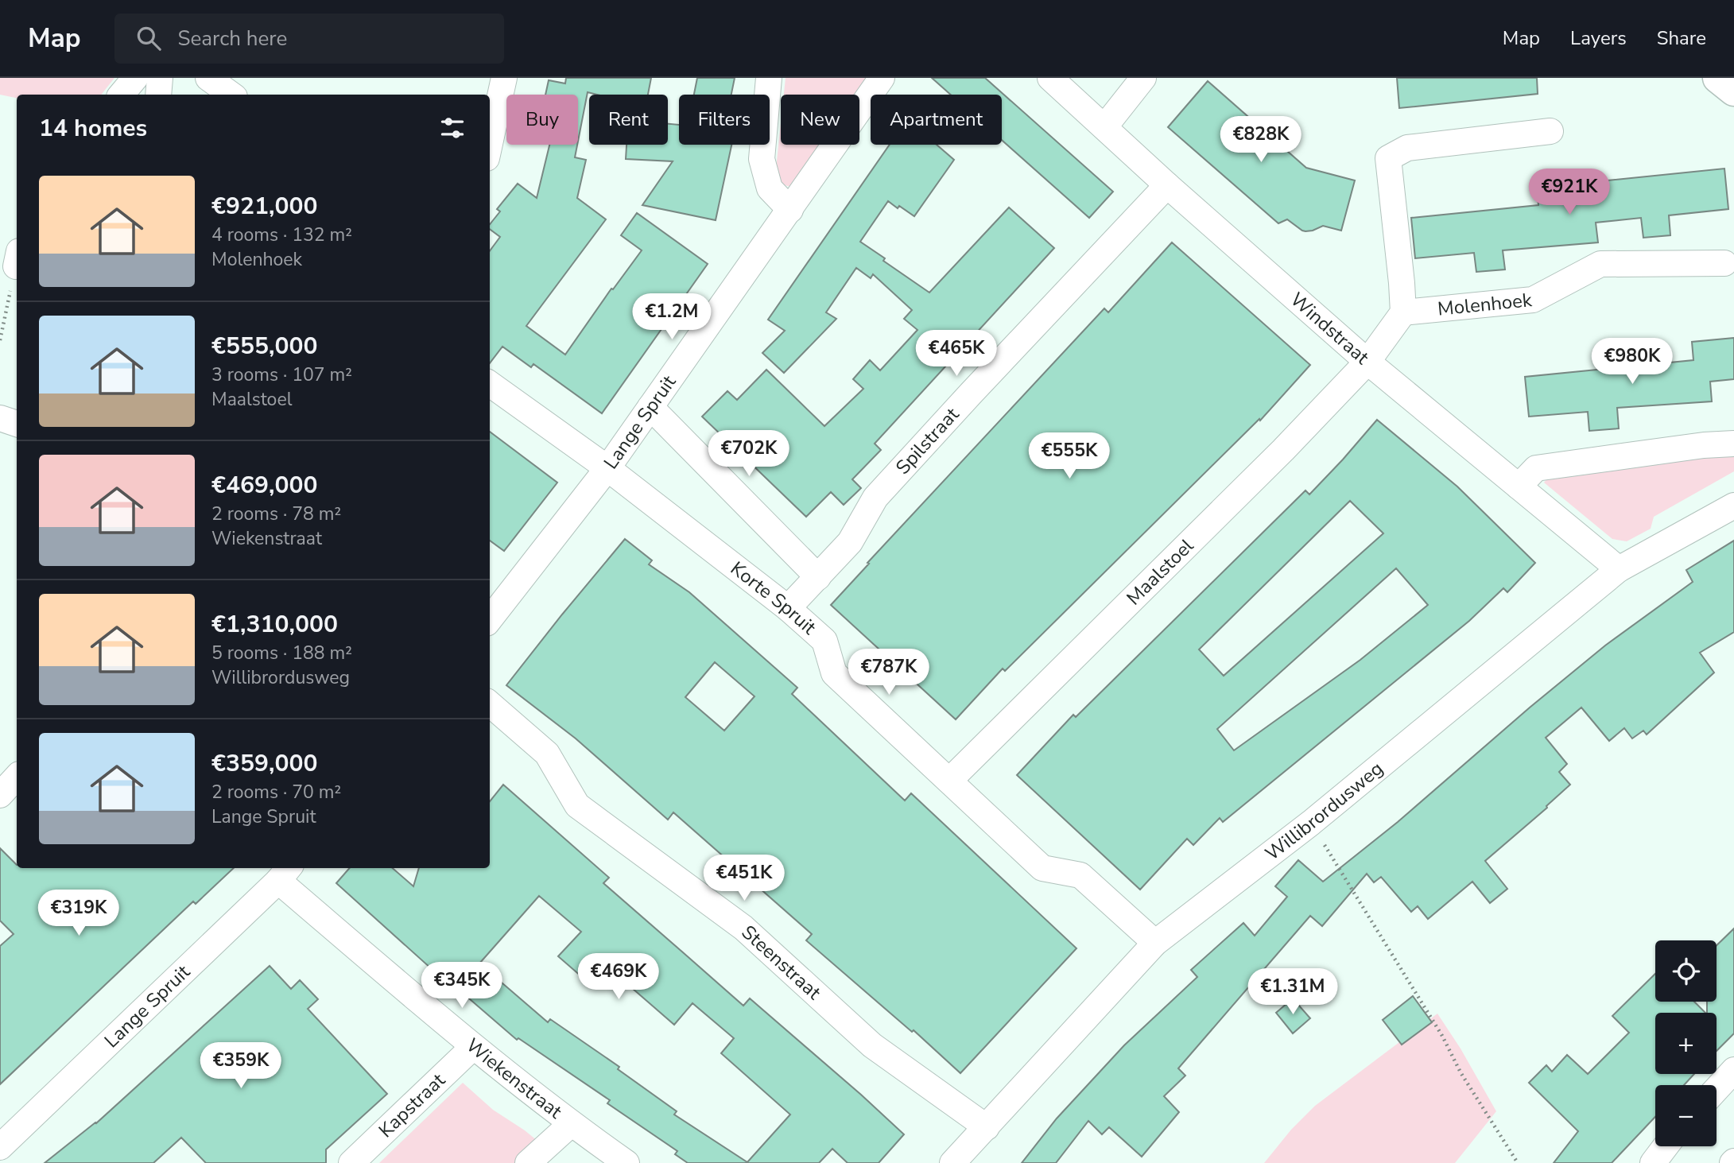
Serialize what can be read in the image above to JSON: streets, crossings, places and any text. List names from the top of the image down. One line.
{"streets":{"street":["Molenhoek","Windstraat","Lange Spruit","Spilstraat","Maalstoel","Korte Spruit","Willibrordusweg","Steenstraat","Wiekenstraat","Kapstraat"]},"crossings":[["Windstraat","Spilstraat"],["Windstraat","Maalstoel"],["Windstraat","Willibrordusweg"],["Lange Spruit","Korte Spruit"],["Lange Spruit","Wiekenstraat"],["Spilstraat","Korte Spruit"],["Maalstoel","Korte Spruit"],["Korte Spruit","Willibrordusweg"],["Willibrordusweg","Steenstraat"],["Wiekenstraat","Kapstraat"]],"page":{"header":"Map","search":"Search here","nav":["Map","Layers","Share"],"chip":["Buy","Rent","Filters","New","Apartment"],"heading":"14 homes","price":["€828K","€921K","€1.2M","€465K","€980K","€702K","€555K","€787K","€451K","€319K","€469K","€345K","€1.31M","€359K"],"list":[{"name":"€921,000","note":"4 rooms · 132 m² · Molenhoek"},{"name":"€555,000","note":"3 rooms · 107 m² · Maalstoel"},{"name":"€469,000","note":"2 rooms · 78 m² · Wiekenstraat"},{"name":"€1,310,000","note":"5 rooms · 188 m² · Willibrordusweg"},{"name":"€359,000","note":"2 rooms · 70 m² · Lange Spruit"}],"map_buttons":["+","−"]}}
